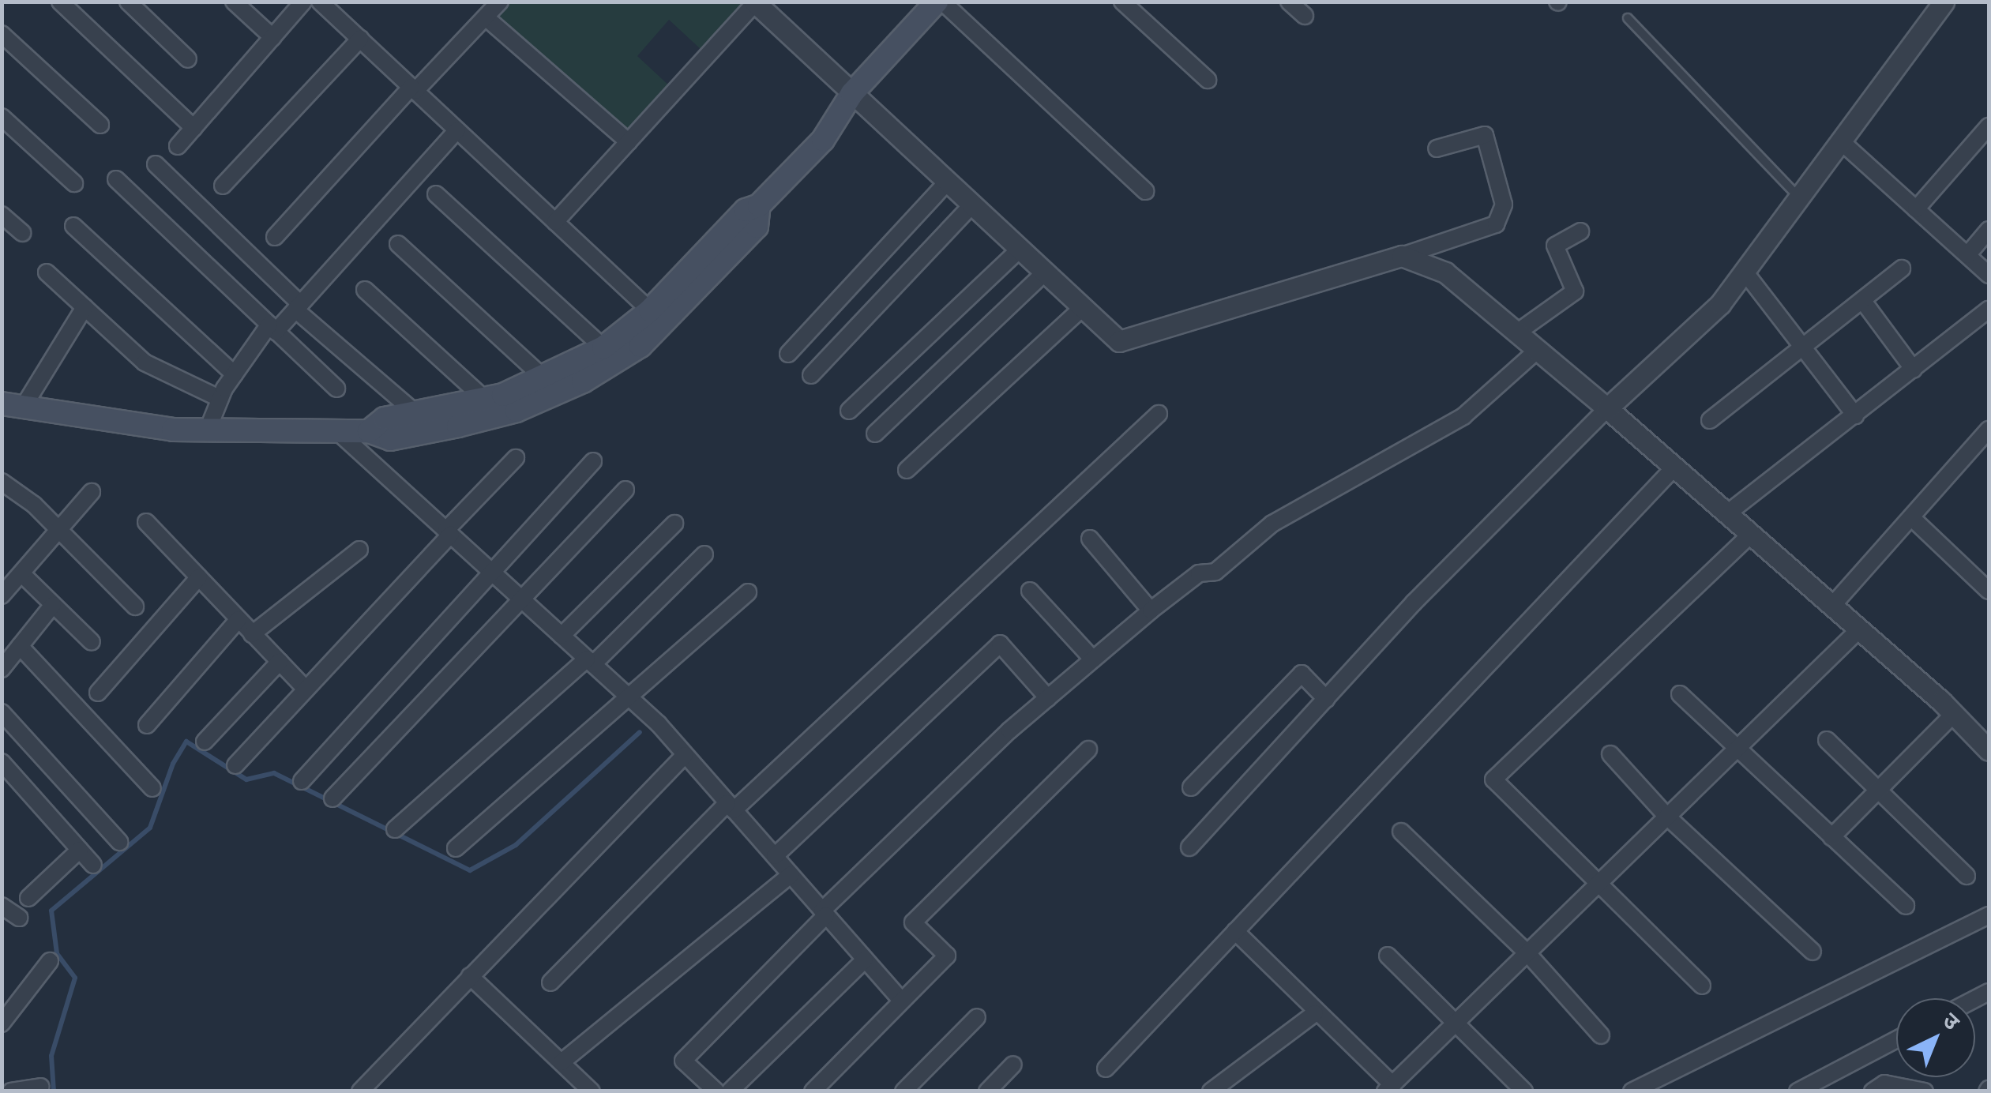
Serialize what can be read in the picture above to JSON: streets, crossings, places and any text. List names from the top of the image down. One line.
{"north":"top right"}
